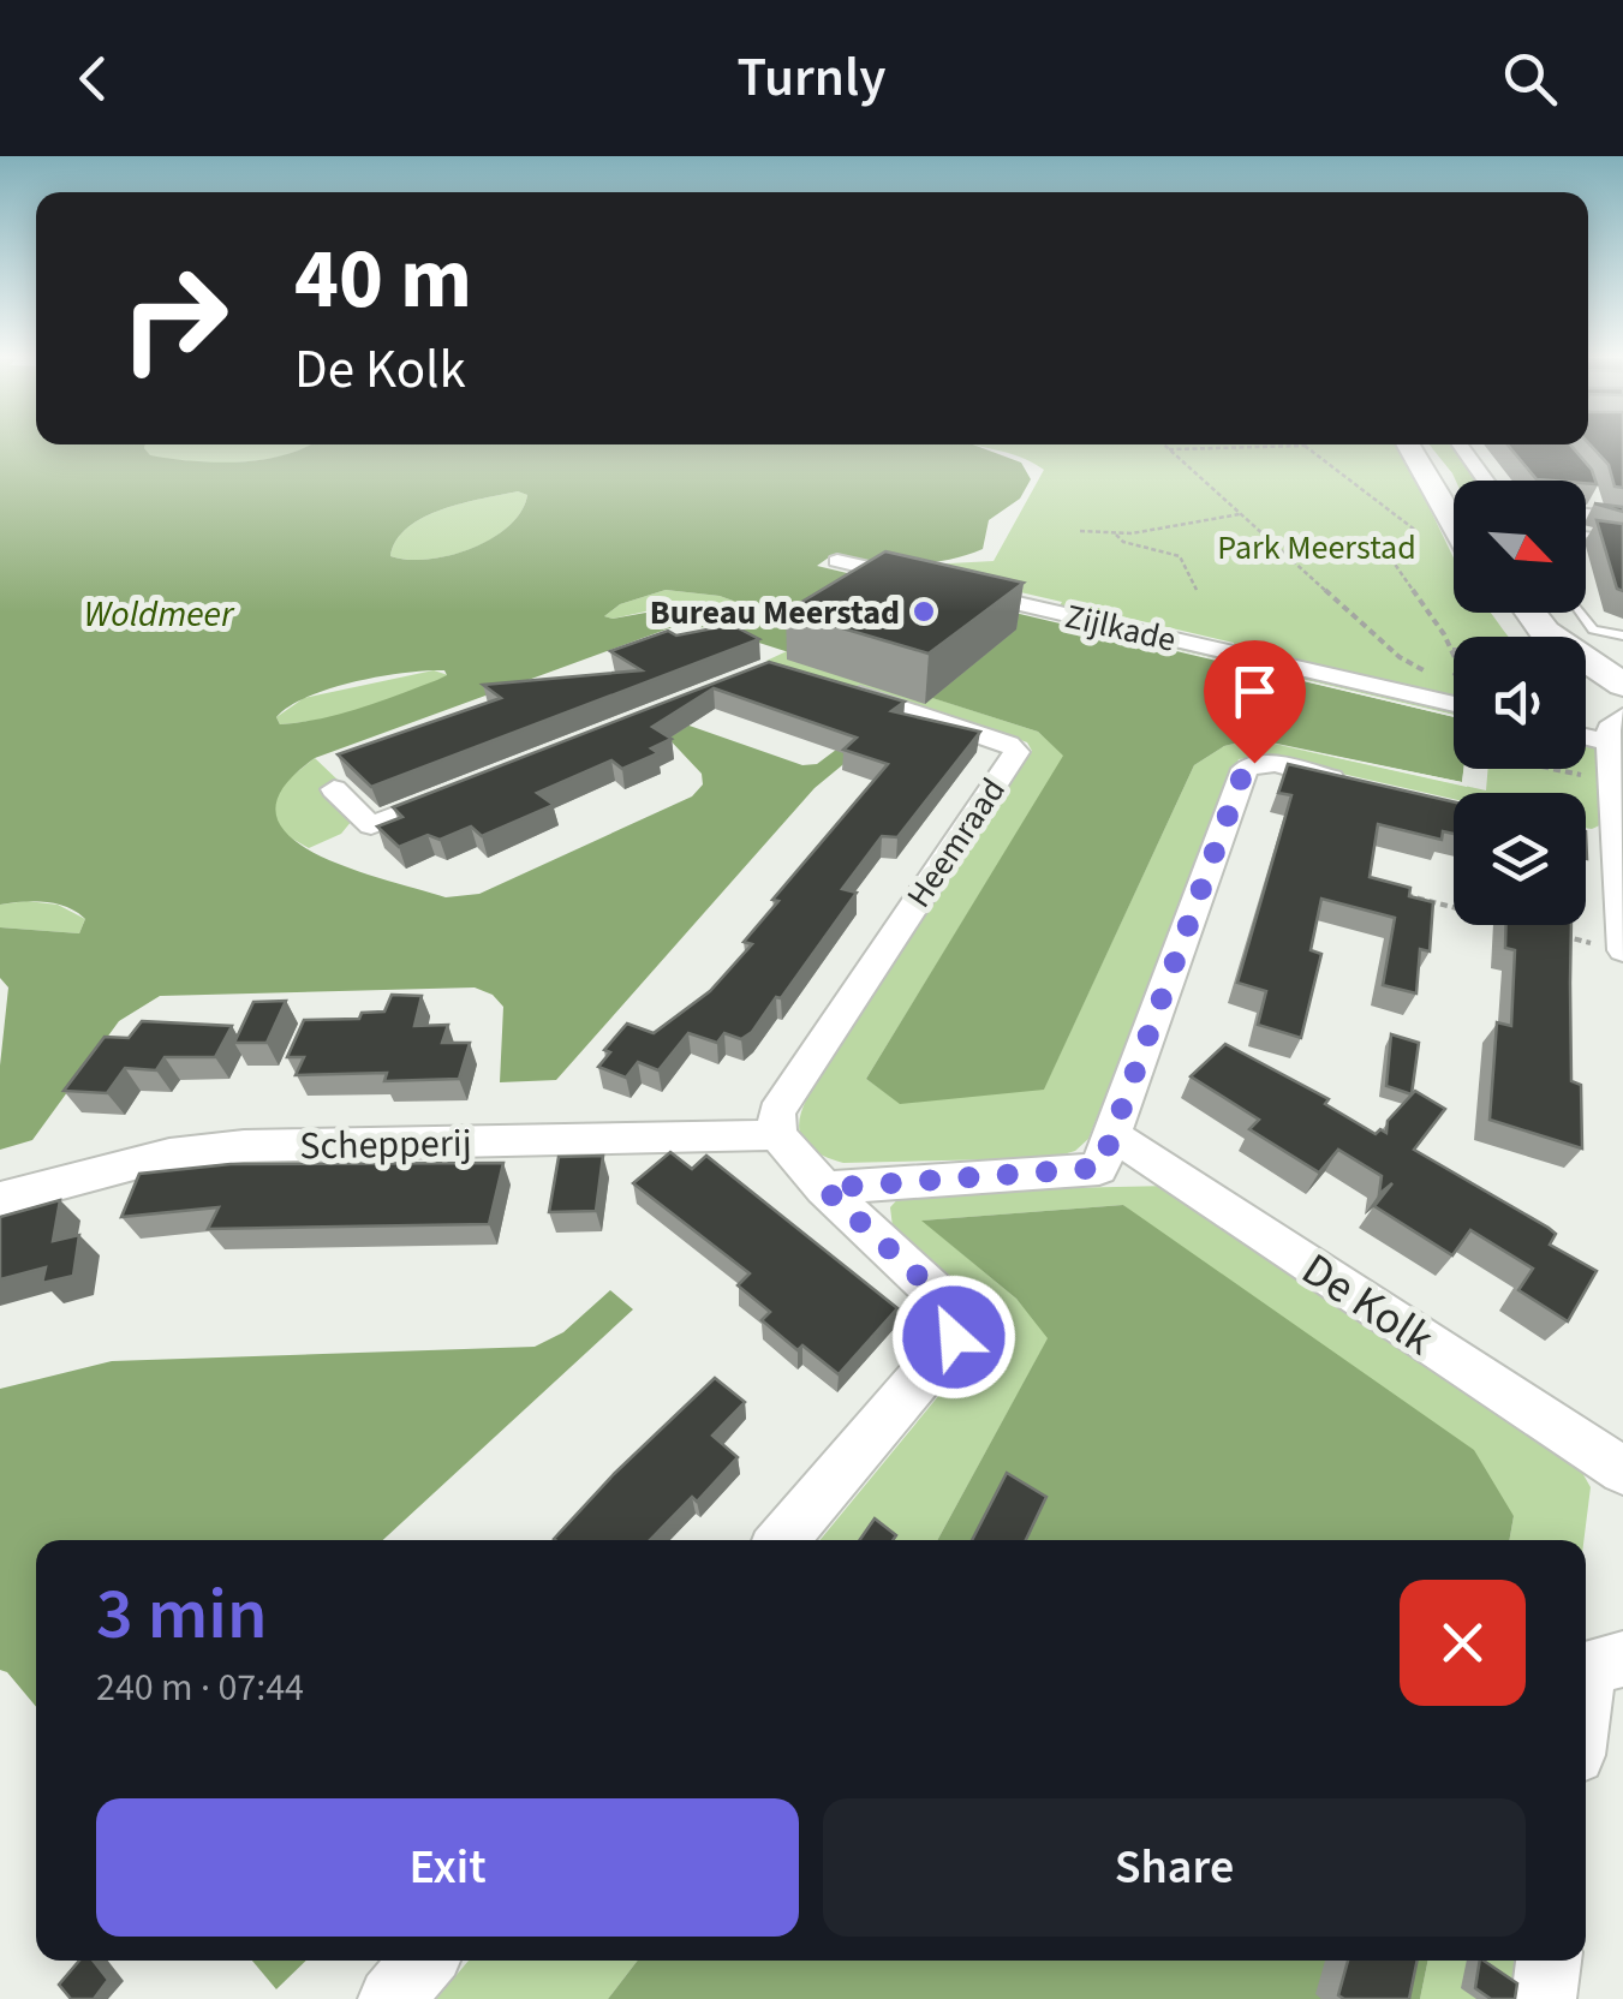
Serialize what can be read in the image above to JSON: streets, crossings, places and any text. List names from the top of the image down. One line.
{"streets":{"street":["Zijlkade","Heemraad","Schepperij","De Kolk"]},"crossings":[["Heemraad","Schepperij"]],"water":["Woldmeer"],"parks":["Park Meerstad"],"places":["Bureau Meerstad"],"north":"bottom right","page":{"header":"Turnly","turn":["40 m","De Kolk"],"heading":["3 min","240 m · 07:44"],"buttons":["Exit","Share"]}}
